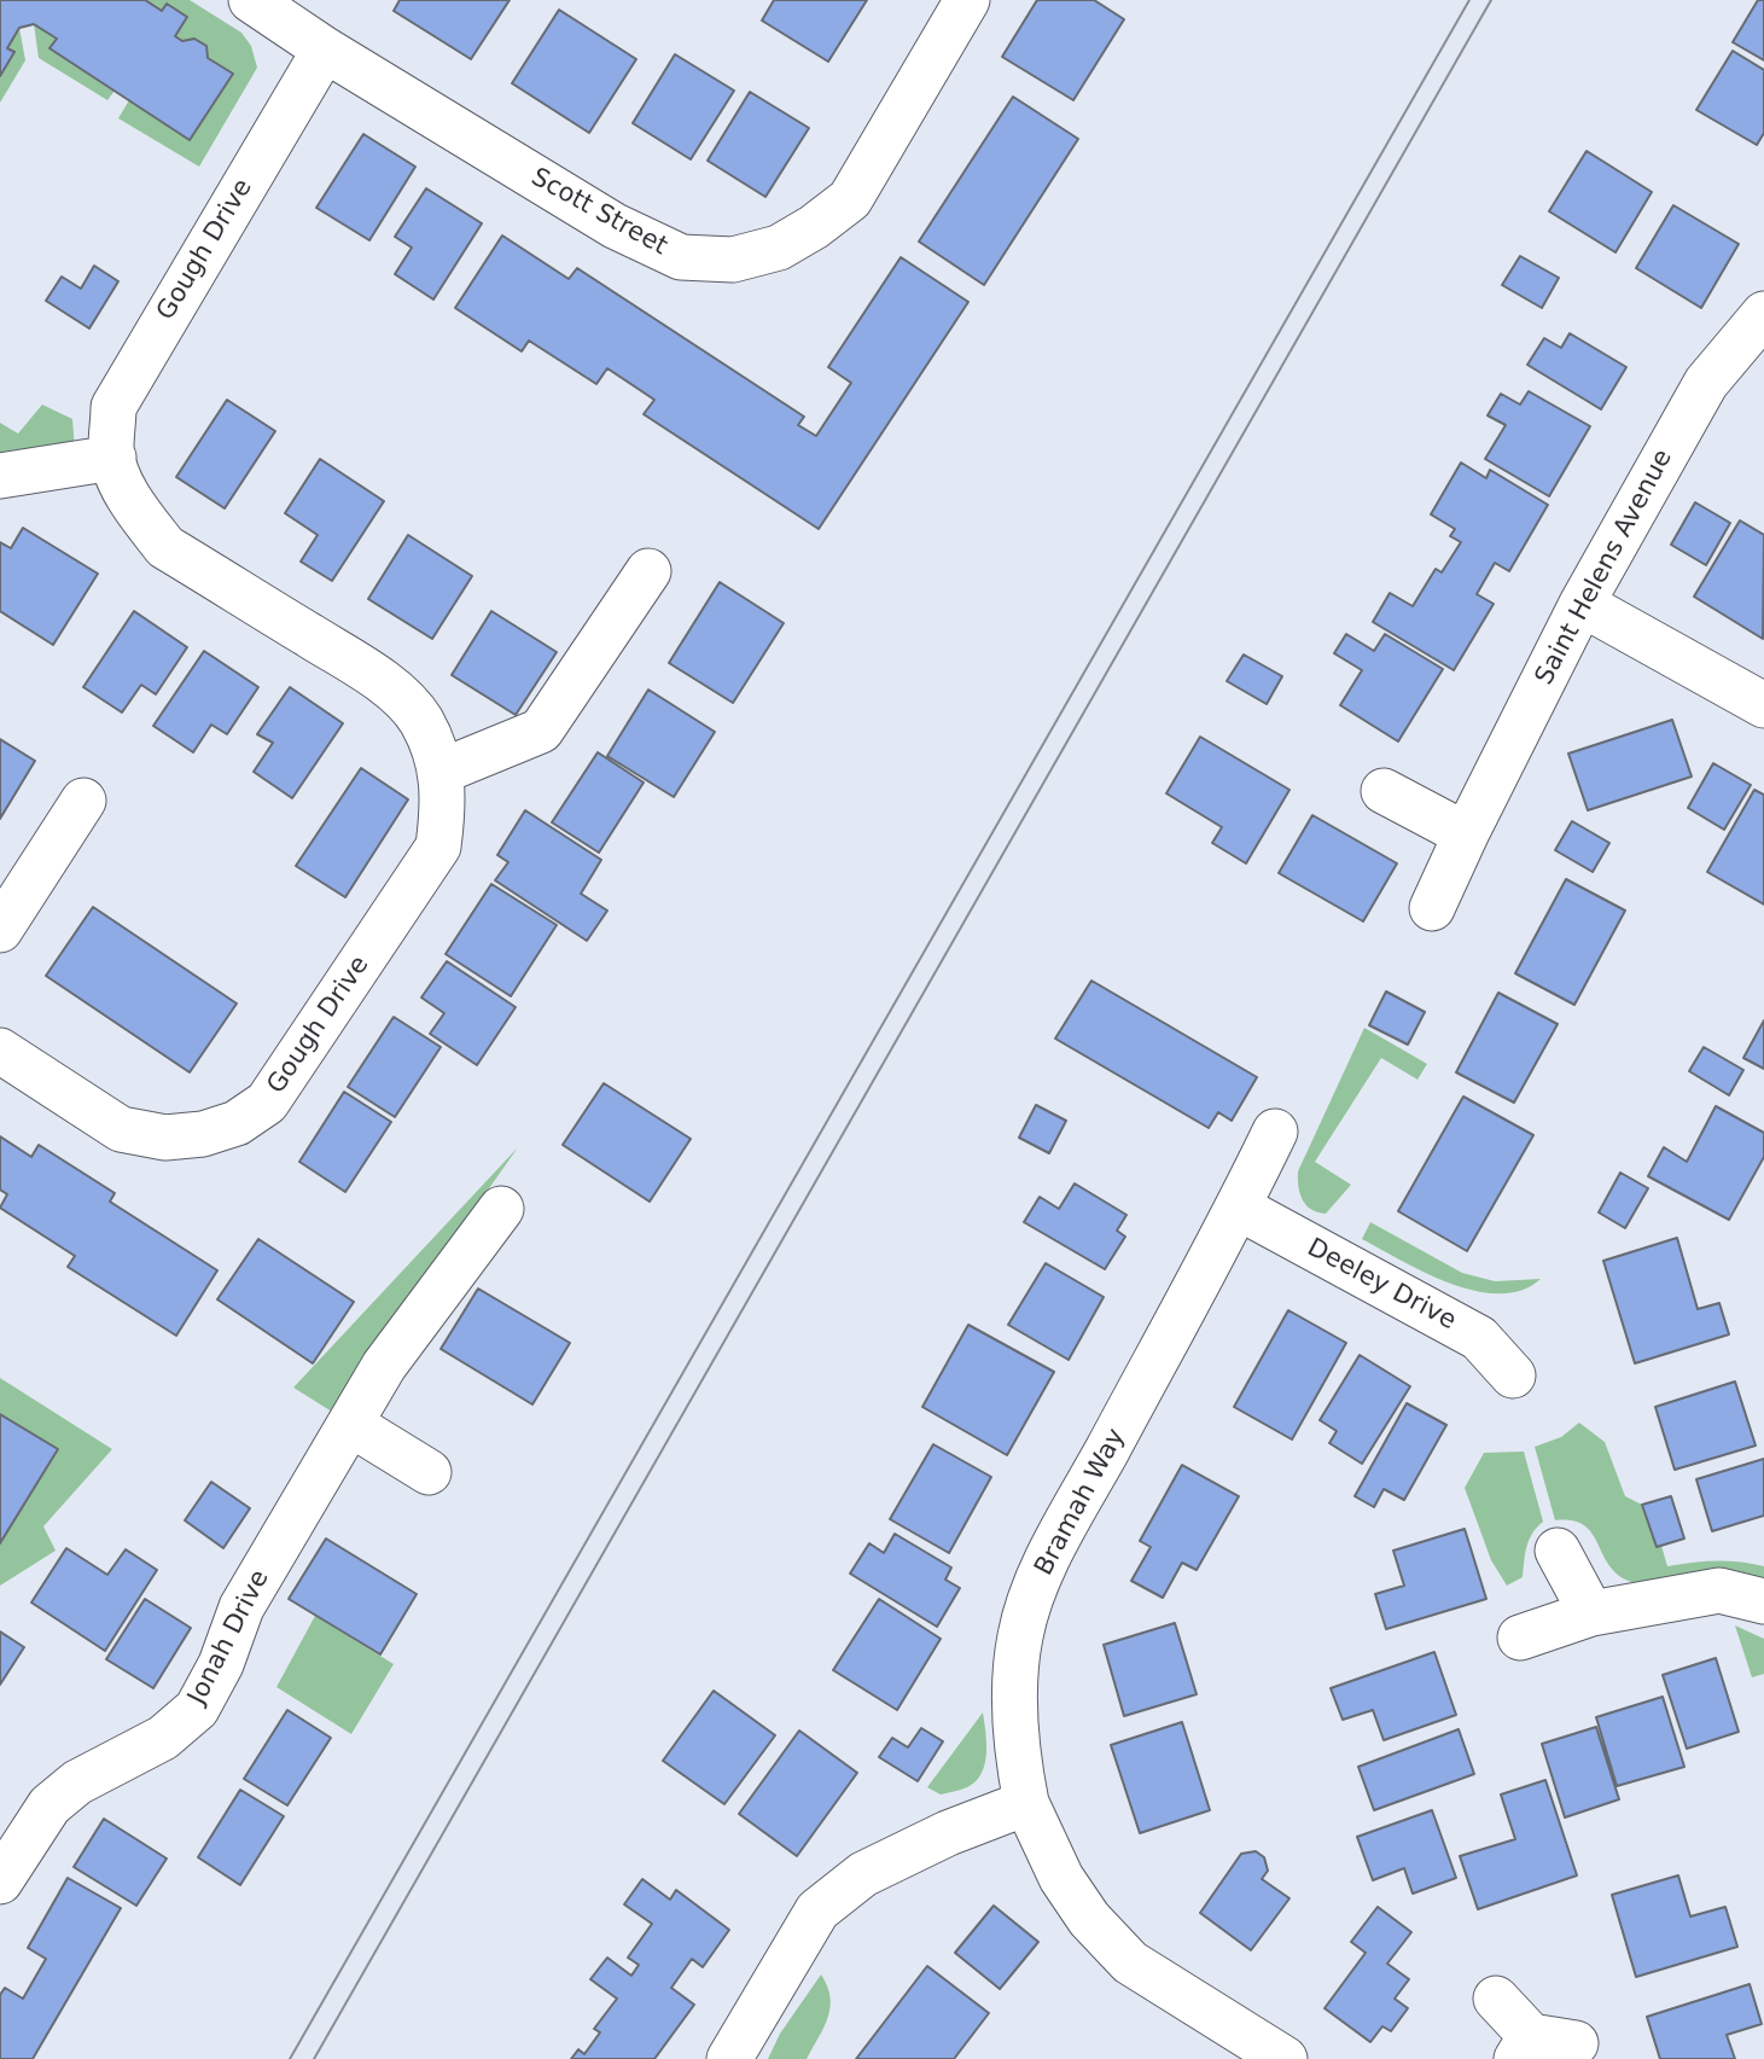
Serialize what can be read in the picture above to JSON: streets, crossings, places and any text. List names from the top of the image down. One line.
{"streets":{"street":["Scott Street","Gough Drive","Saint Helens Avenue","Deeley Drive","Bramah Way","Jonah Drive"]},"crossings":[["Scott Street","Gough Drive"],["Deeley Drive","Bramah Way"]]}
